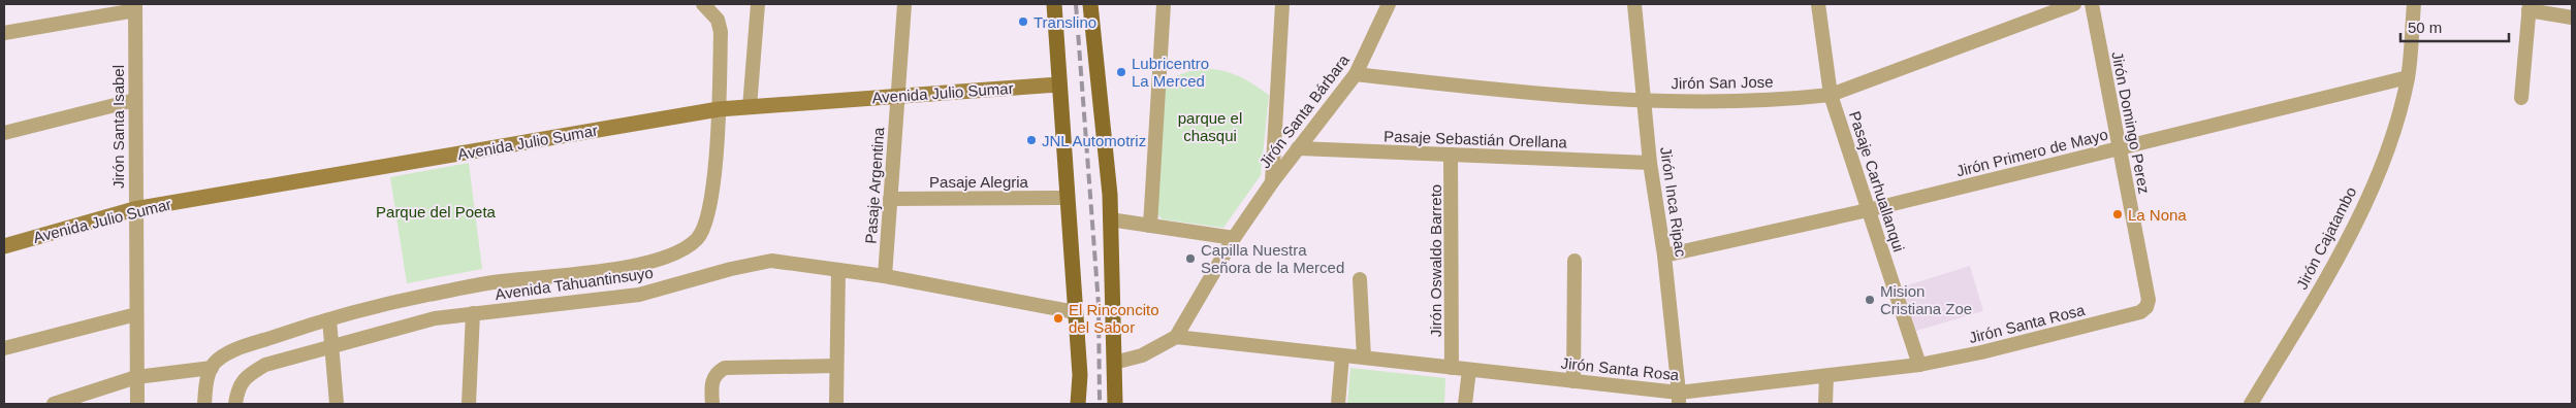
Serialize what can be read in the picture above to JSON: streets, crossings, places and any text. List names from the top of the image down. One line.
{"streets":{"street":["Jirón San Jose","Avenida Julio Sumar","Jirón Santa Bárbara","Jirón Domingo Perez","Jirón Santa Isabel","Pasaje Sebastián Orellana","Jirón Primero de Mayo","Pasaje Alegria","Pasaje Carhuallanqui","Pasaje Argentina","Jirón Inca Ripac","Jirón Cajatambo","Jirón Oswaldo Barreto","Avenida Tahuantinsuyo","Jirón Santa Rosa"]},"crossings":[["Jirón San Jose","Jirón Santa Bárbara"],["Jirón San Jose","Pasaje Carhuallanqui"],["Jirón San Jose","Jirón Inca Ripac"],["Avenida Julio Sumar","Jirón Santa Isabel"],["Avenida Julio Sumar","Pasaje Argentina"],["Jirón Santa Bárbara","Pasaje Sebastián Orellana"],["Jirón Santa Bárbara","Jirón Santa Rosa"],["Jirón Domingo Perez","Jirón Primero de Mayo"],["Jirón Domingo Perez","Jirón Santa Rosa"],["Pasaje Sebastián Orellana","Jirón Inca Ripac"],["Pasaje Sebastián Orellana","Jirón Oswaldo Barreto"],["Jirón Primero de Mayo","Pasaje Carhuallanqui"],["Jirón Primero de Mayo","Jirón Inca Ripac"],["Jirón Primero de Mayo","Jirón Cajatambo"],["Pasaje Alegria","Pasaje Argentina"],["Pasaje Carhuallanqui","Jirón Santa Rosa"],["Pasaje Argentina","Avenida Tahuantinsuyo"],["Jirón Inca Ripac","Jirón Santa Rosa"],["Jirón Oswaldo Barreto","Jirón Santa Rosa"]],"parks":["parque el chasqui","Parque del Poeta"],"places":["Translino","Lubricentro La Merced","JNL Automotriz","La Nona","Capilla Nuestra Señora de la Merced","Mision Cristiana Zoe","El Rinconcito del Sabor"],"scale_bar":"50 m"}
